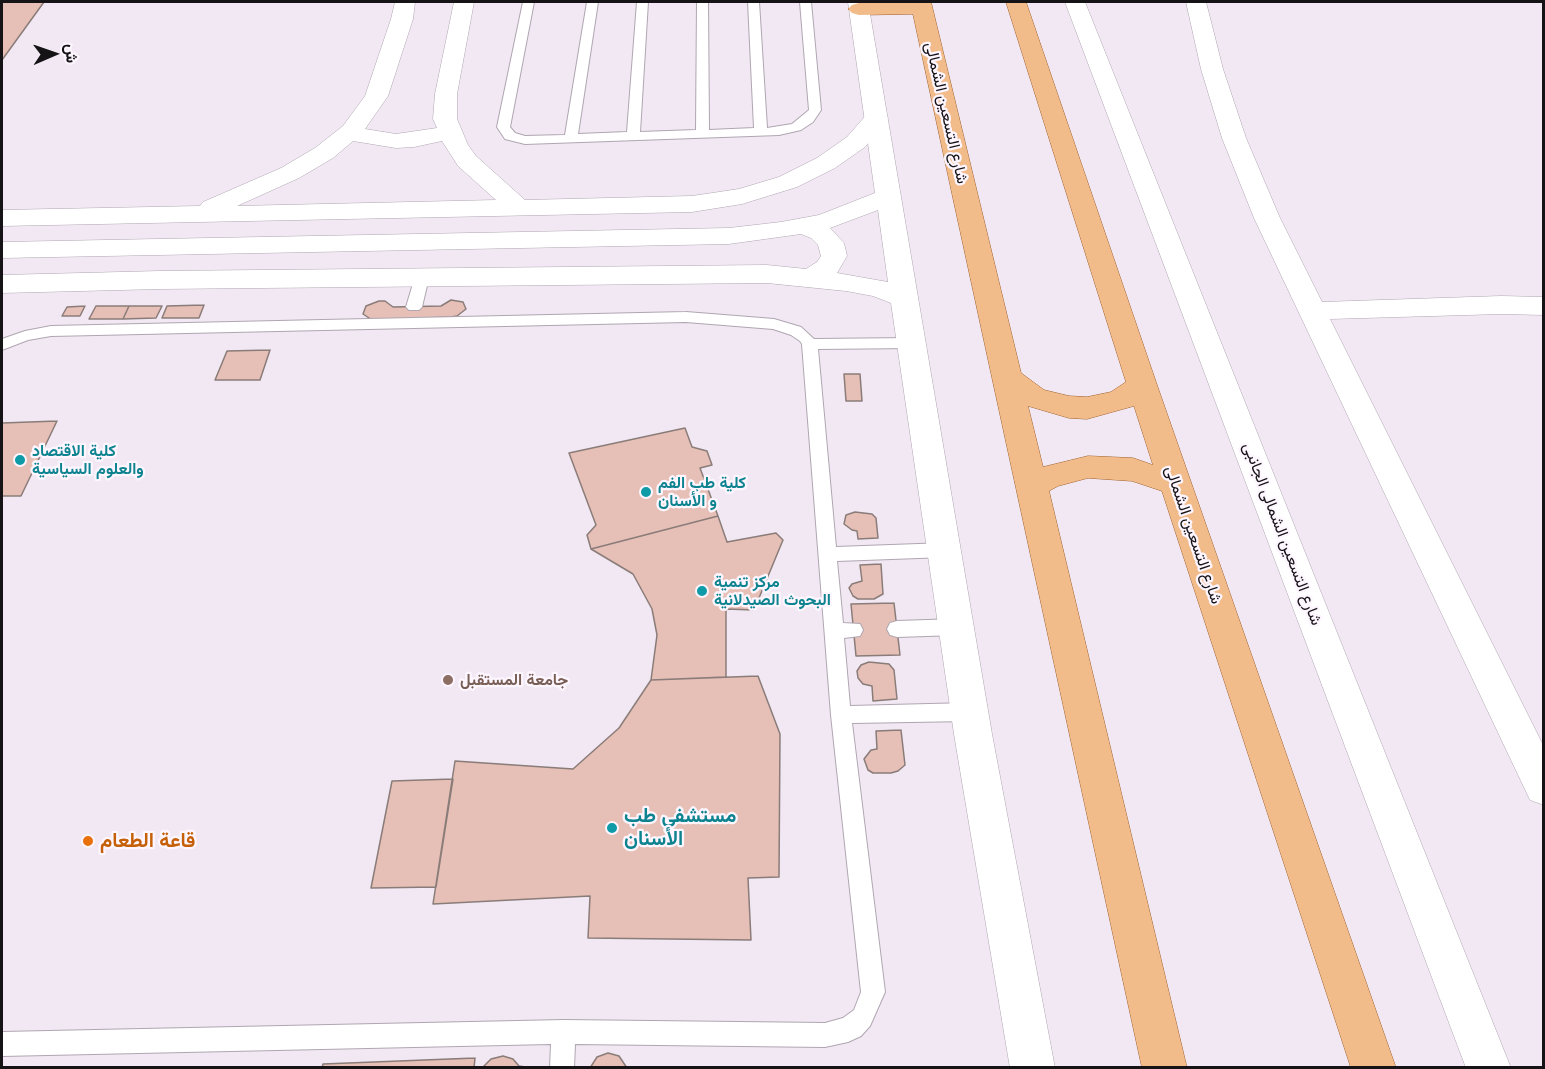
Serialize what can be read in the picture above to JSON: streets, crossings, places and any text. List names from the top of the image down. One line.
{"streets":{"main road":["شارع التسعين الشمالى"],"street":["شارع التسعين الشمالى الجانبى"]},"places":["كلية الاقتصاد والعلوم السياسية","كلية طب الفم و الأسنان","مركز تنمية البحوث الصيدلانية","جامعة المستقبل","مستشفي طب الأسنان","قاعة الطعام"],"north":"right"}
